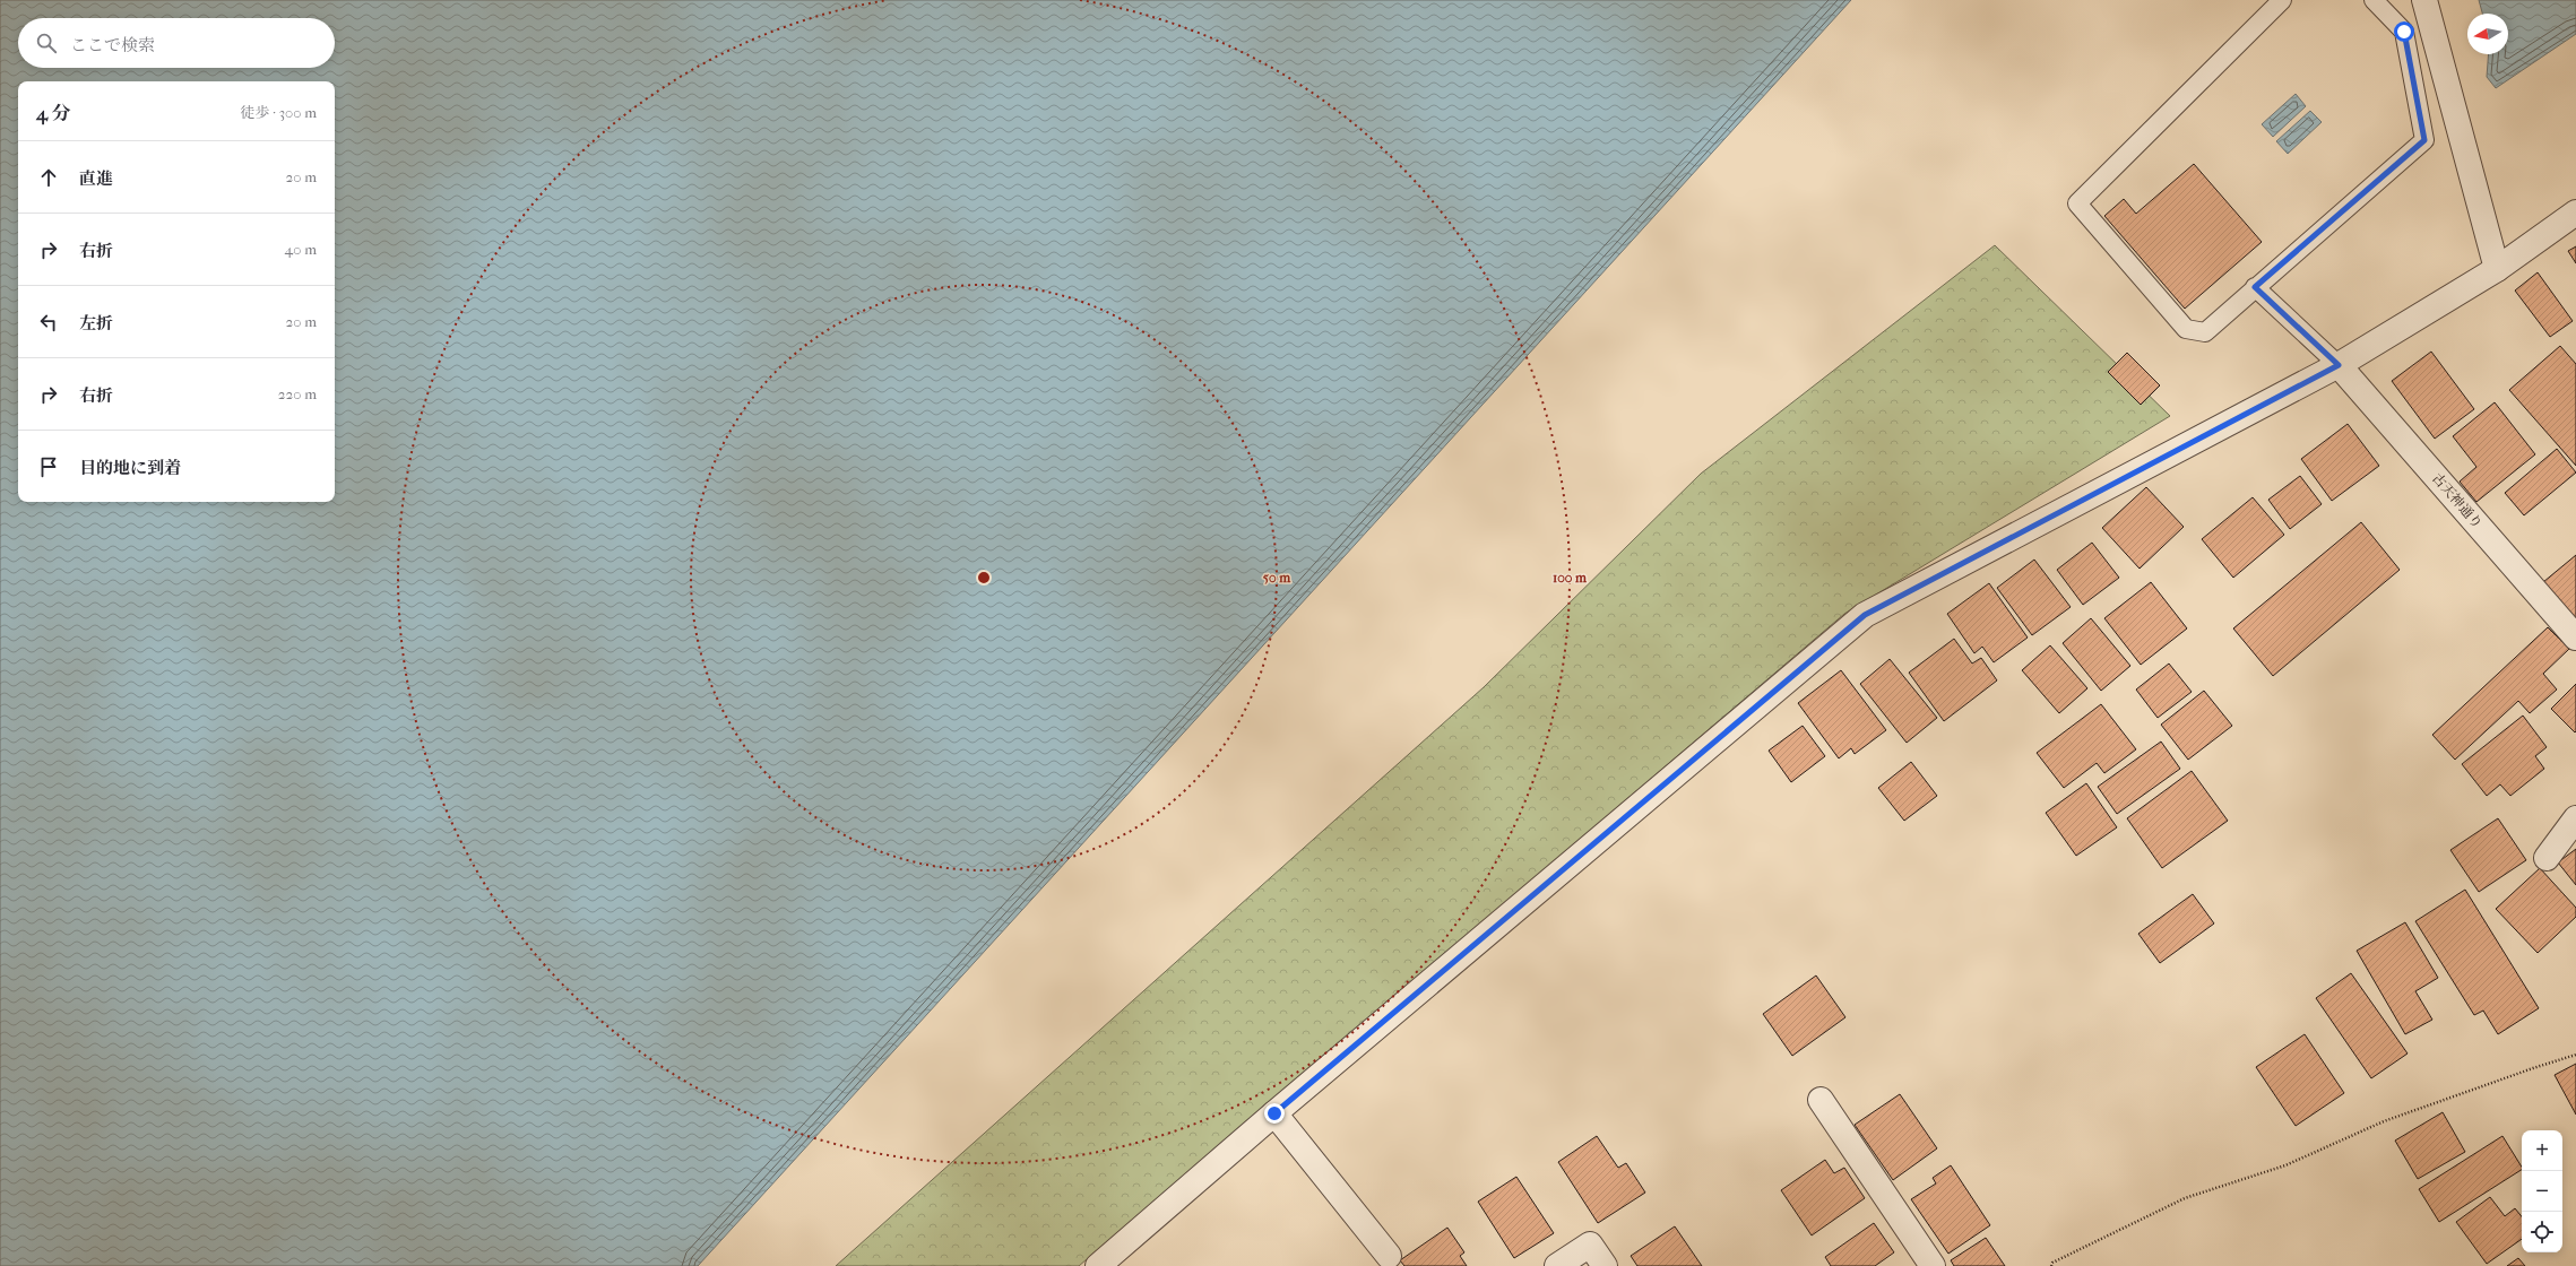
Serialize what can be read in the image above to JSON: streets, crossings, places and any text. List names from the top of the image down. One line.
{"streets":{"street":["古天神通り"]},"north":"left","page":{"search":"ここで検索","heading":["4 分","徒歩 · 300 m"],"list":[["直進","20 m"],["右折","40 m"],["左折","20 m"],["右折","220 m"],"目的地に到着"],"map_buttons":["+","−"]},"rings":["50 m","100 m"]}
